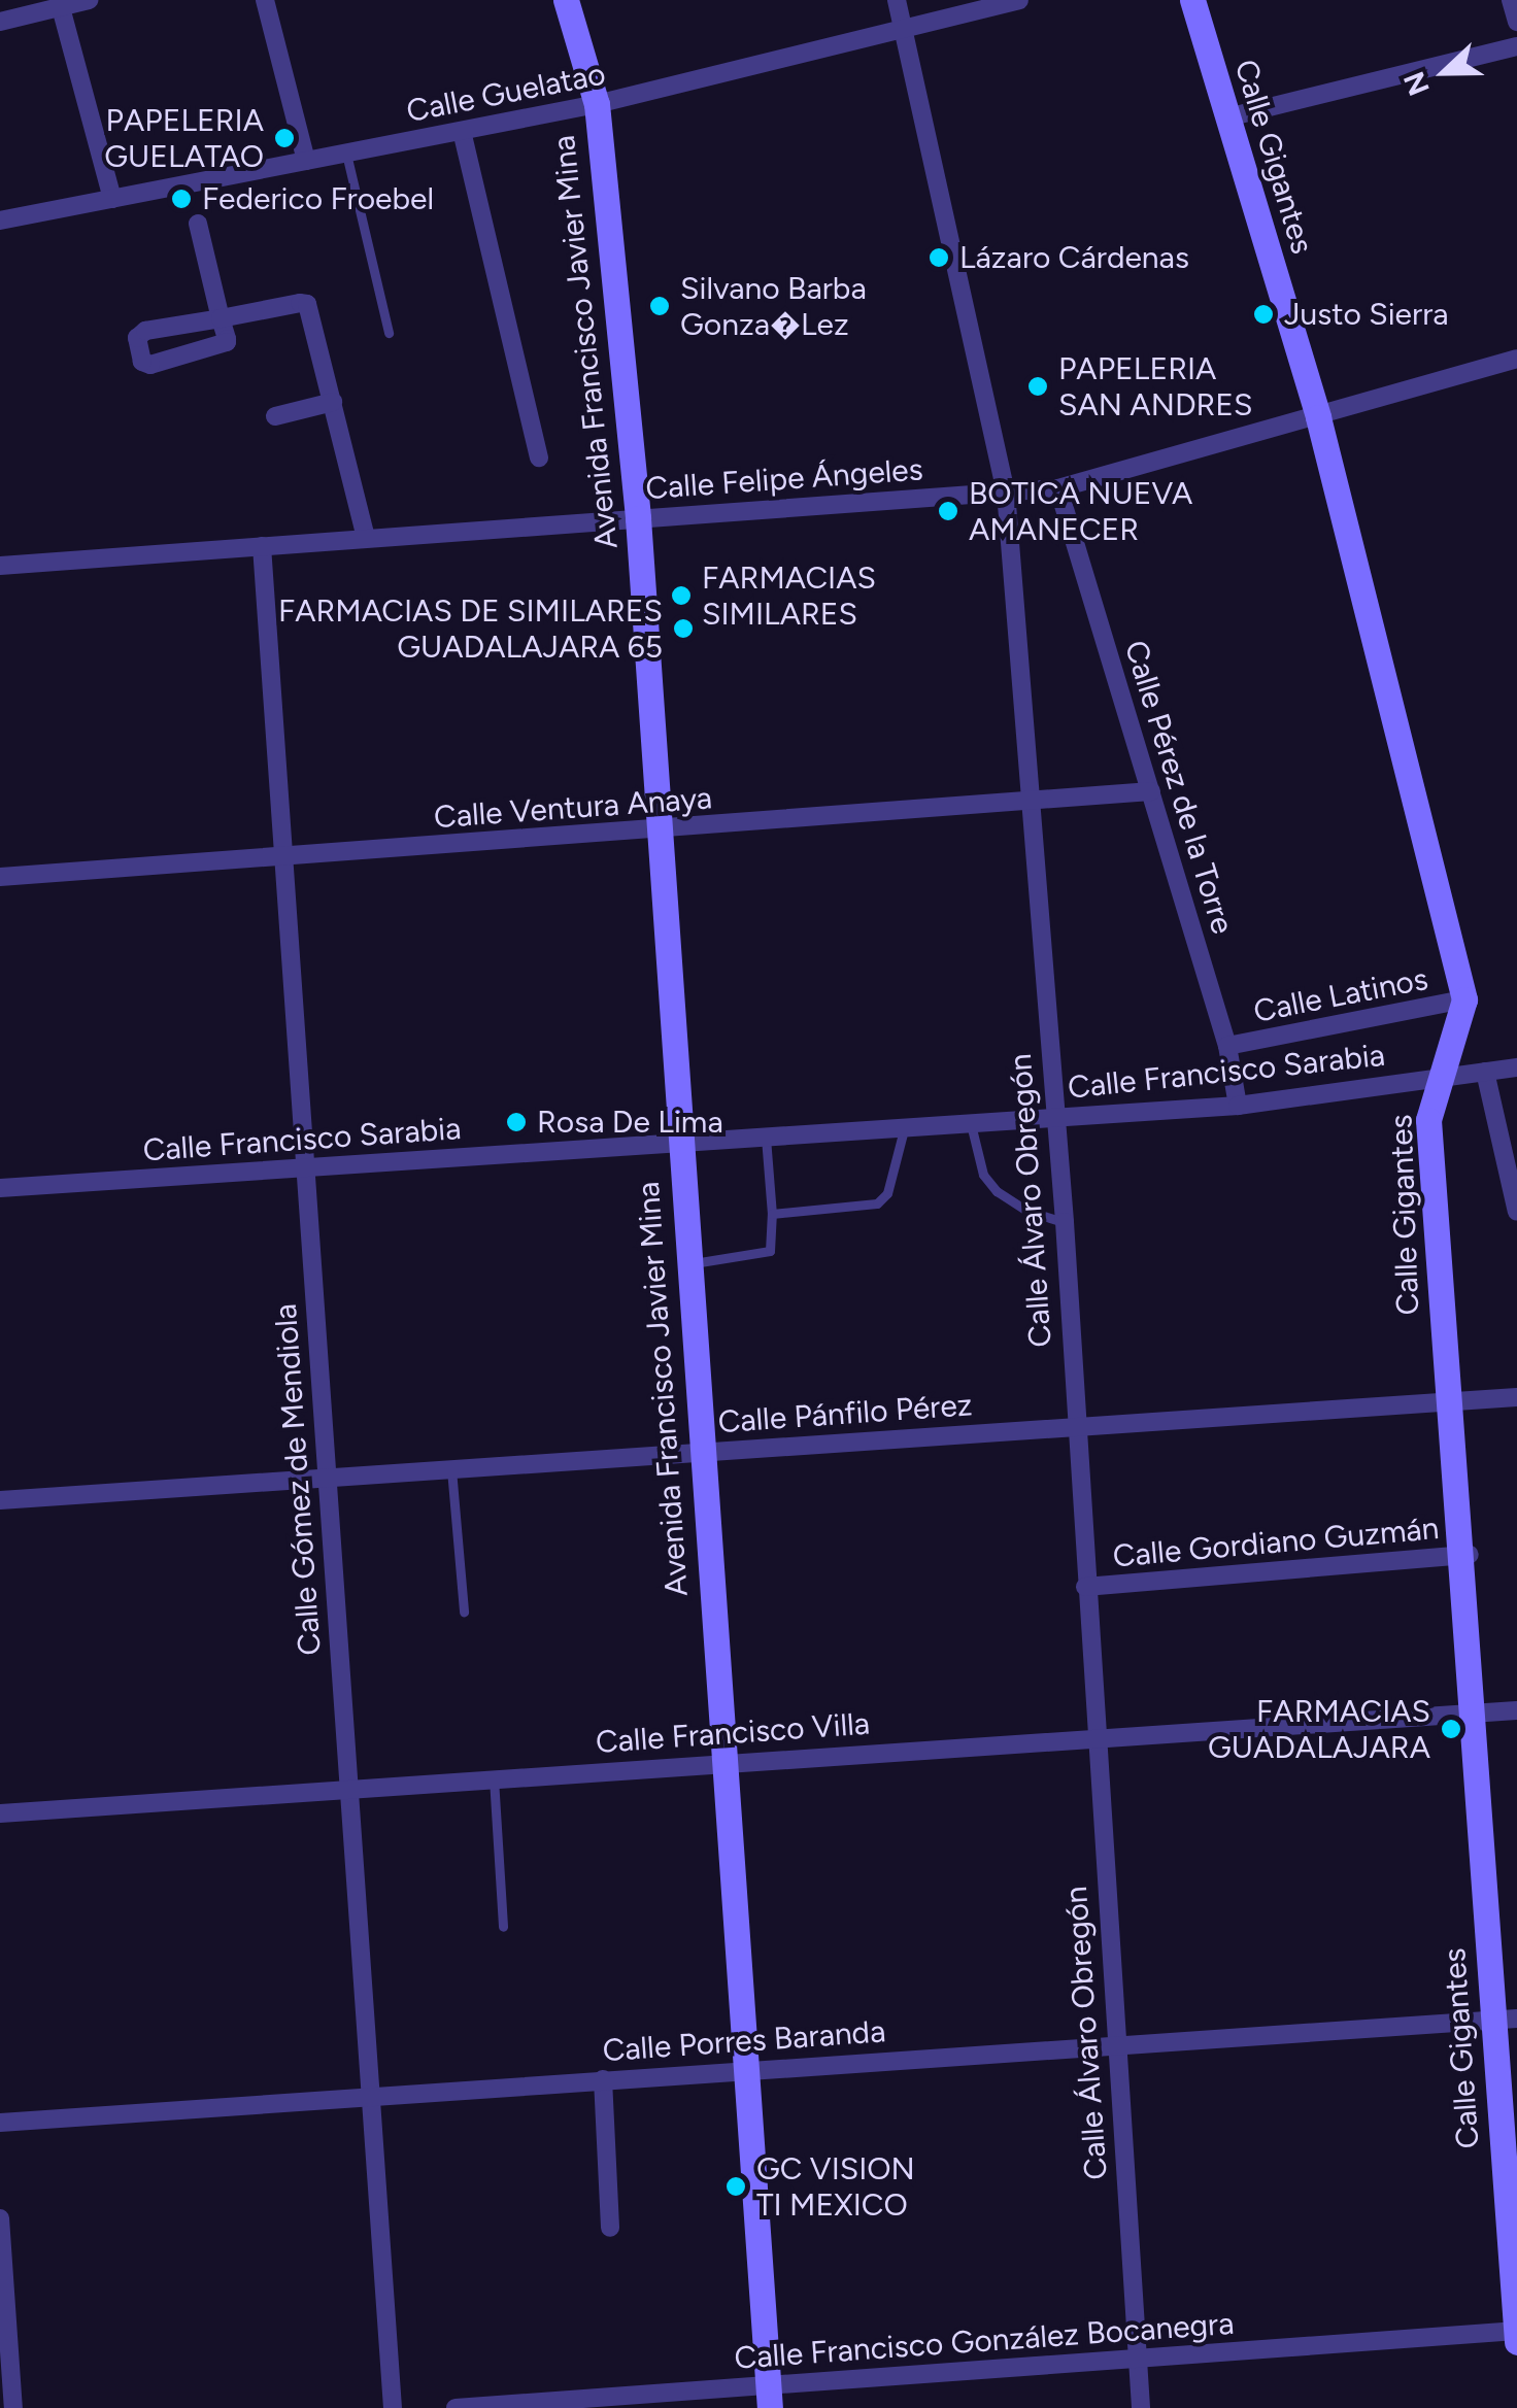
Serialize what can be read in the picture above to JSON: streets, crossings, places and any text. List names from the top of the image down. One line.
{"streets":{"main road":["Calle Gigantes","Avenida Francisco Javier Mina"],"street":["Calle Guelatao","Calle Felipe Ángeles","Calle Pérez de la Torre","Calle Ventura Anaya","Calle Latinos","Calle Francisco Sarabia","Calle Álvaro Obregón","Calle Pánfilo Pérez","Calle Gómez de Mendiola","Calle Gordiano Guzmán","Calle Francisco Villa","Calle Porres Baranda","Calle Francisco González Bocanegra"]},"crossings":[["Calle Guelatao","Avenida Francisco Javier Mina"],["Calle Guelatao","Calle Álvaro Obregón"],["Calle Gigantes","Calle Felipe Ángeles"],["Calle Gigantes","Calle Latinos"],["Calle Gigantes","Calle Francisco Sarabia"],["Calle Gigantes","Calle Pánfilo Pérez"],["Calle Gigantes","Calle Gordiano Guzmán"],["Calle Gigantes","Calle Francisco Villa"],["Calle Gigantes","Calle Porres Baranda"],["Calle Gigantes","Calle Francisco González Bocanegra"],["Avenida Francisco Javier Mina","Calle Felipe Ángeles"],["Avenida Francisco Javier Mina","Calle Ventura Anaya"],["Avenida Francisco Javier Mina","Calle Francisco Sarabia"],["Avenida Francisco Javier Mina","Calle Pánfilo Pérez"],["Avenida Francisco Javier Mina","Calle Francisco Villa"],["Avenida Francisco Javier Mina","Calle Porres Baranda"],["Avenida Francisco Javier Mina","Calle Francisco González Bocanegra"],["Calle Felipe Ángeles","Calle Pérez de la Torre"],["Calle Felipe Ángeles","Calle Álvaro Obregón"],["Calle Felipe Ángeles","Calle Gómez de Mendiola"],["Calle Pérez de la Torre","Calle Ventura Anaya"],["Calle Pérez de la Torre","Calle Latinos"],["Calle Pérez de la Torre","Calle Francisco Sarabia"],["Calle Ventura Anaya","Calle Álvaro Obregón"],["Calle Ventura Anaya","Calle Gómez de Mendiola"],["Calle Francisco Sarabia","Calle Álvaro Obregón"],["Calle Francisco Sarabia","Calle Gómez de Mendiola"],["Calle Álvaro Obregón","Calle Pánfilo Pérez"],["Calle Álvaro Obregón","Calle Gordiano Guzmán"],["Calle Álvaro Obregón","Calle Francisco Villa"],["Calle Álvaro Obregón","Calle Porres Baranda"],["Calle Álvaro Obregón","Calle Francisco González Bocanegra"],["Calle Pánfilo Pérez","Calle Gómez de Mendiola"],["Calle Gómez de Mendiola","Calle Francisco Villa"],["Calle Gómez de Mendiola","Calle Porres Baranda"]],"places":["PAPELERIA GUELATAO","Federico Froebel","Lázaro Cárdenas","Silvano Barba Gonza�Lez","Justo Sierra","PAPELERIA SAN ANDRES","BOTICA NUEVA AMANECER","FARMACIAS SIMILARES","FARMACIAS DE SIMILARES GUADALAJARA 65","Rosa De Lima","FARMACIAS GUADALAJARA","GC VISION TI MEXICO"],"north":"left"}
